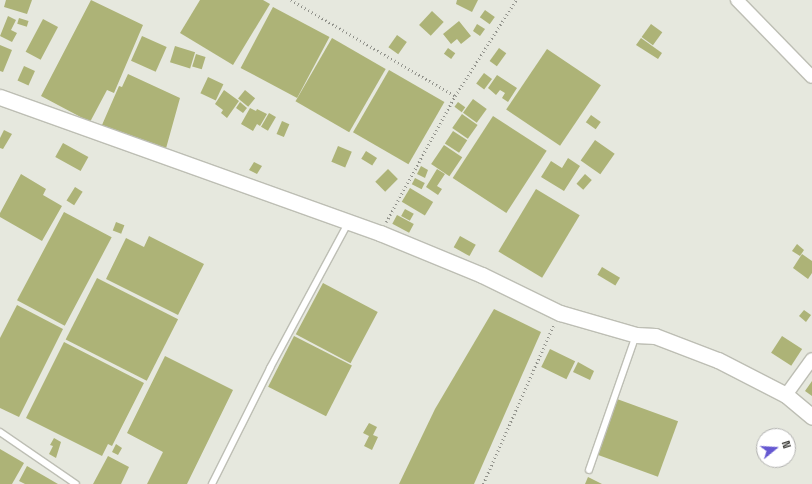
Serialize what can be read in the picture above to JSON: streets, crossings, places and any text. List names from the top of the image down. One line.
{"north":"right"}
